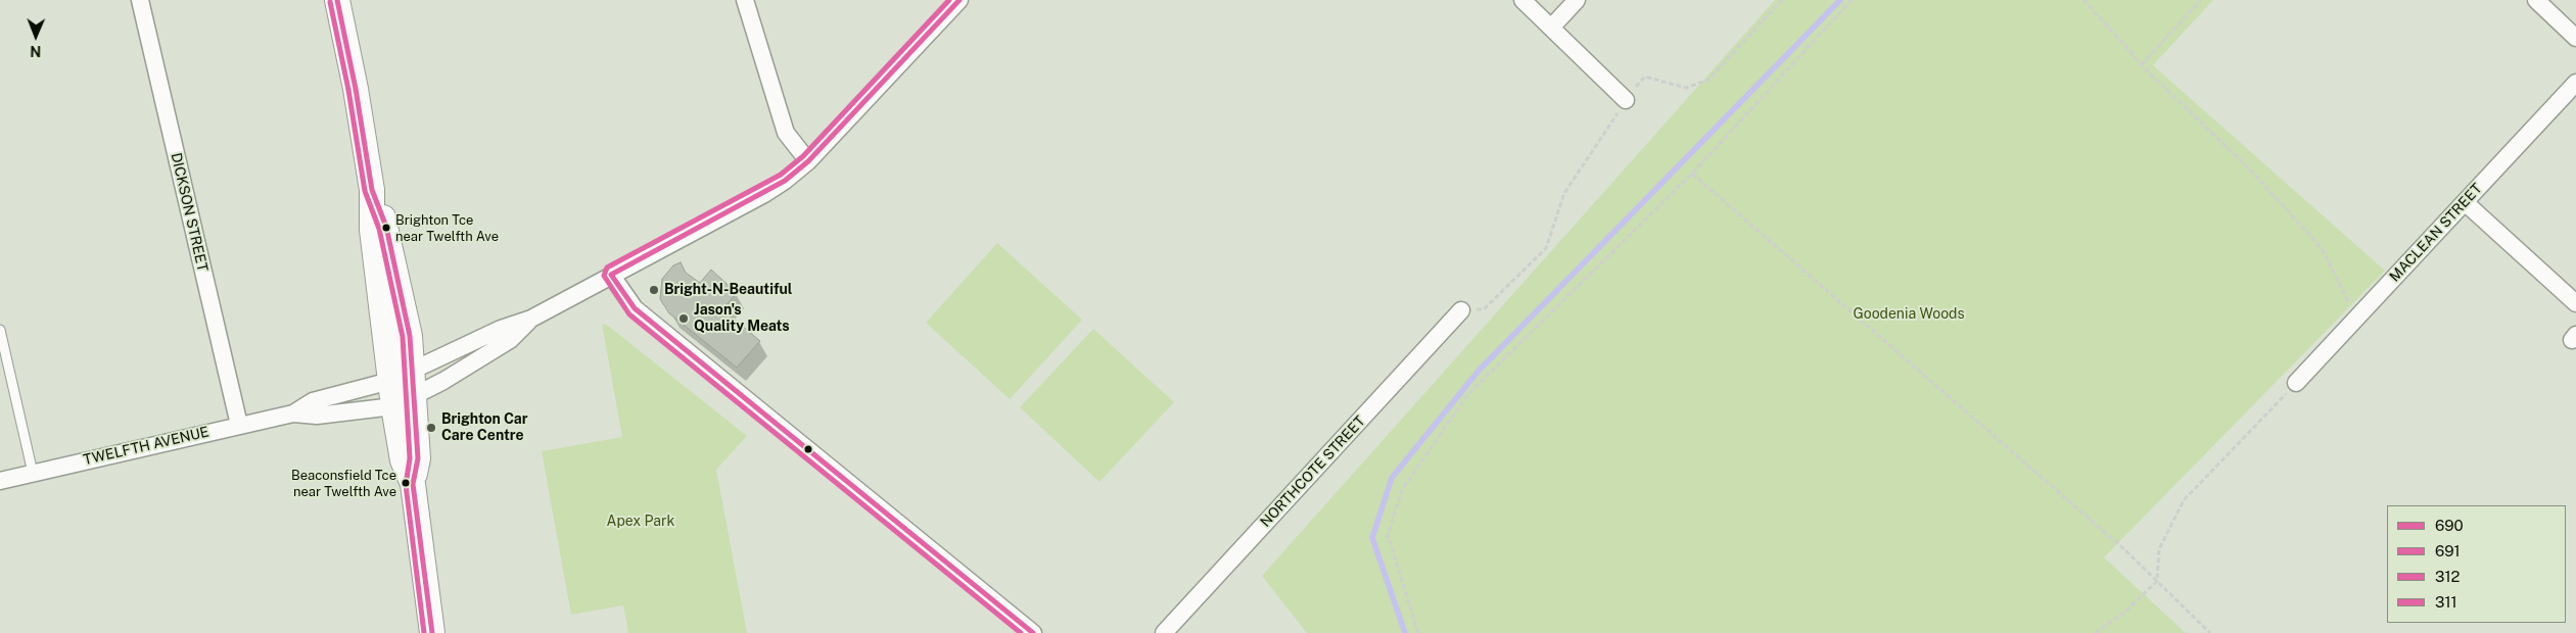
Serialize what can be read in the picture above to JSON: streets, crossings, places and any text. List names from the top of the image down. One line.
{"streets":{"street":["DICKSON STREET","MACLEAN STREET","TWELFTH AVENUE","NORTHCOTE STREET"]},"crossings":[["DICKSON STREET","TWELFTH AVENUE"]],"parks":["Goodenia Woods","Apex Park"],"places":["Brighton Tce near Twelfth Ave","Bright-N-Beautiful","Jason's Quality Meats","Brighton Car Care Centre","Beaconsfield Tce near Twelfth Ave"],"lines":["transit line 690","transit line 312","transit line 311","transit line 691"],"legend":["690","691","312","311"],"north":"bottom"}
